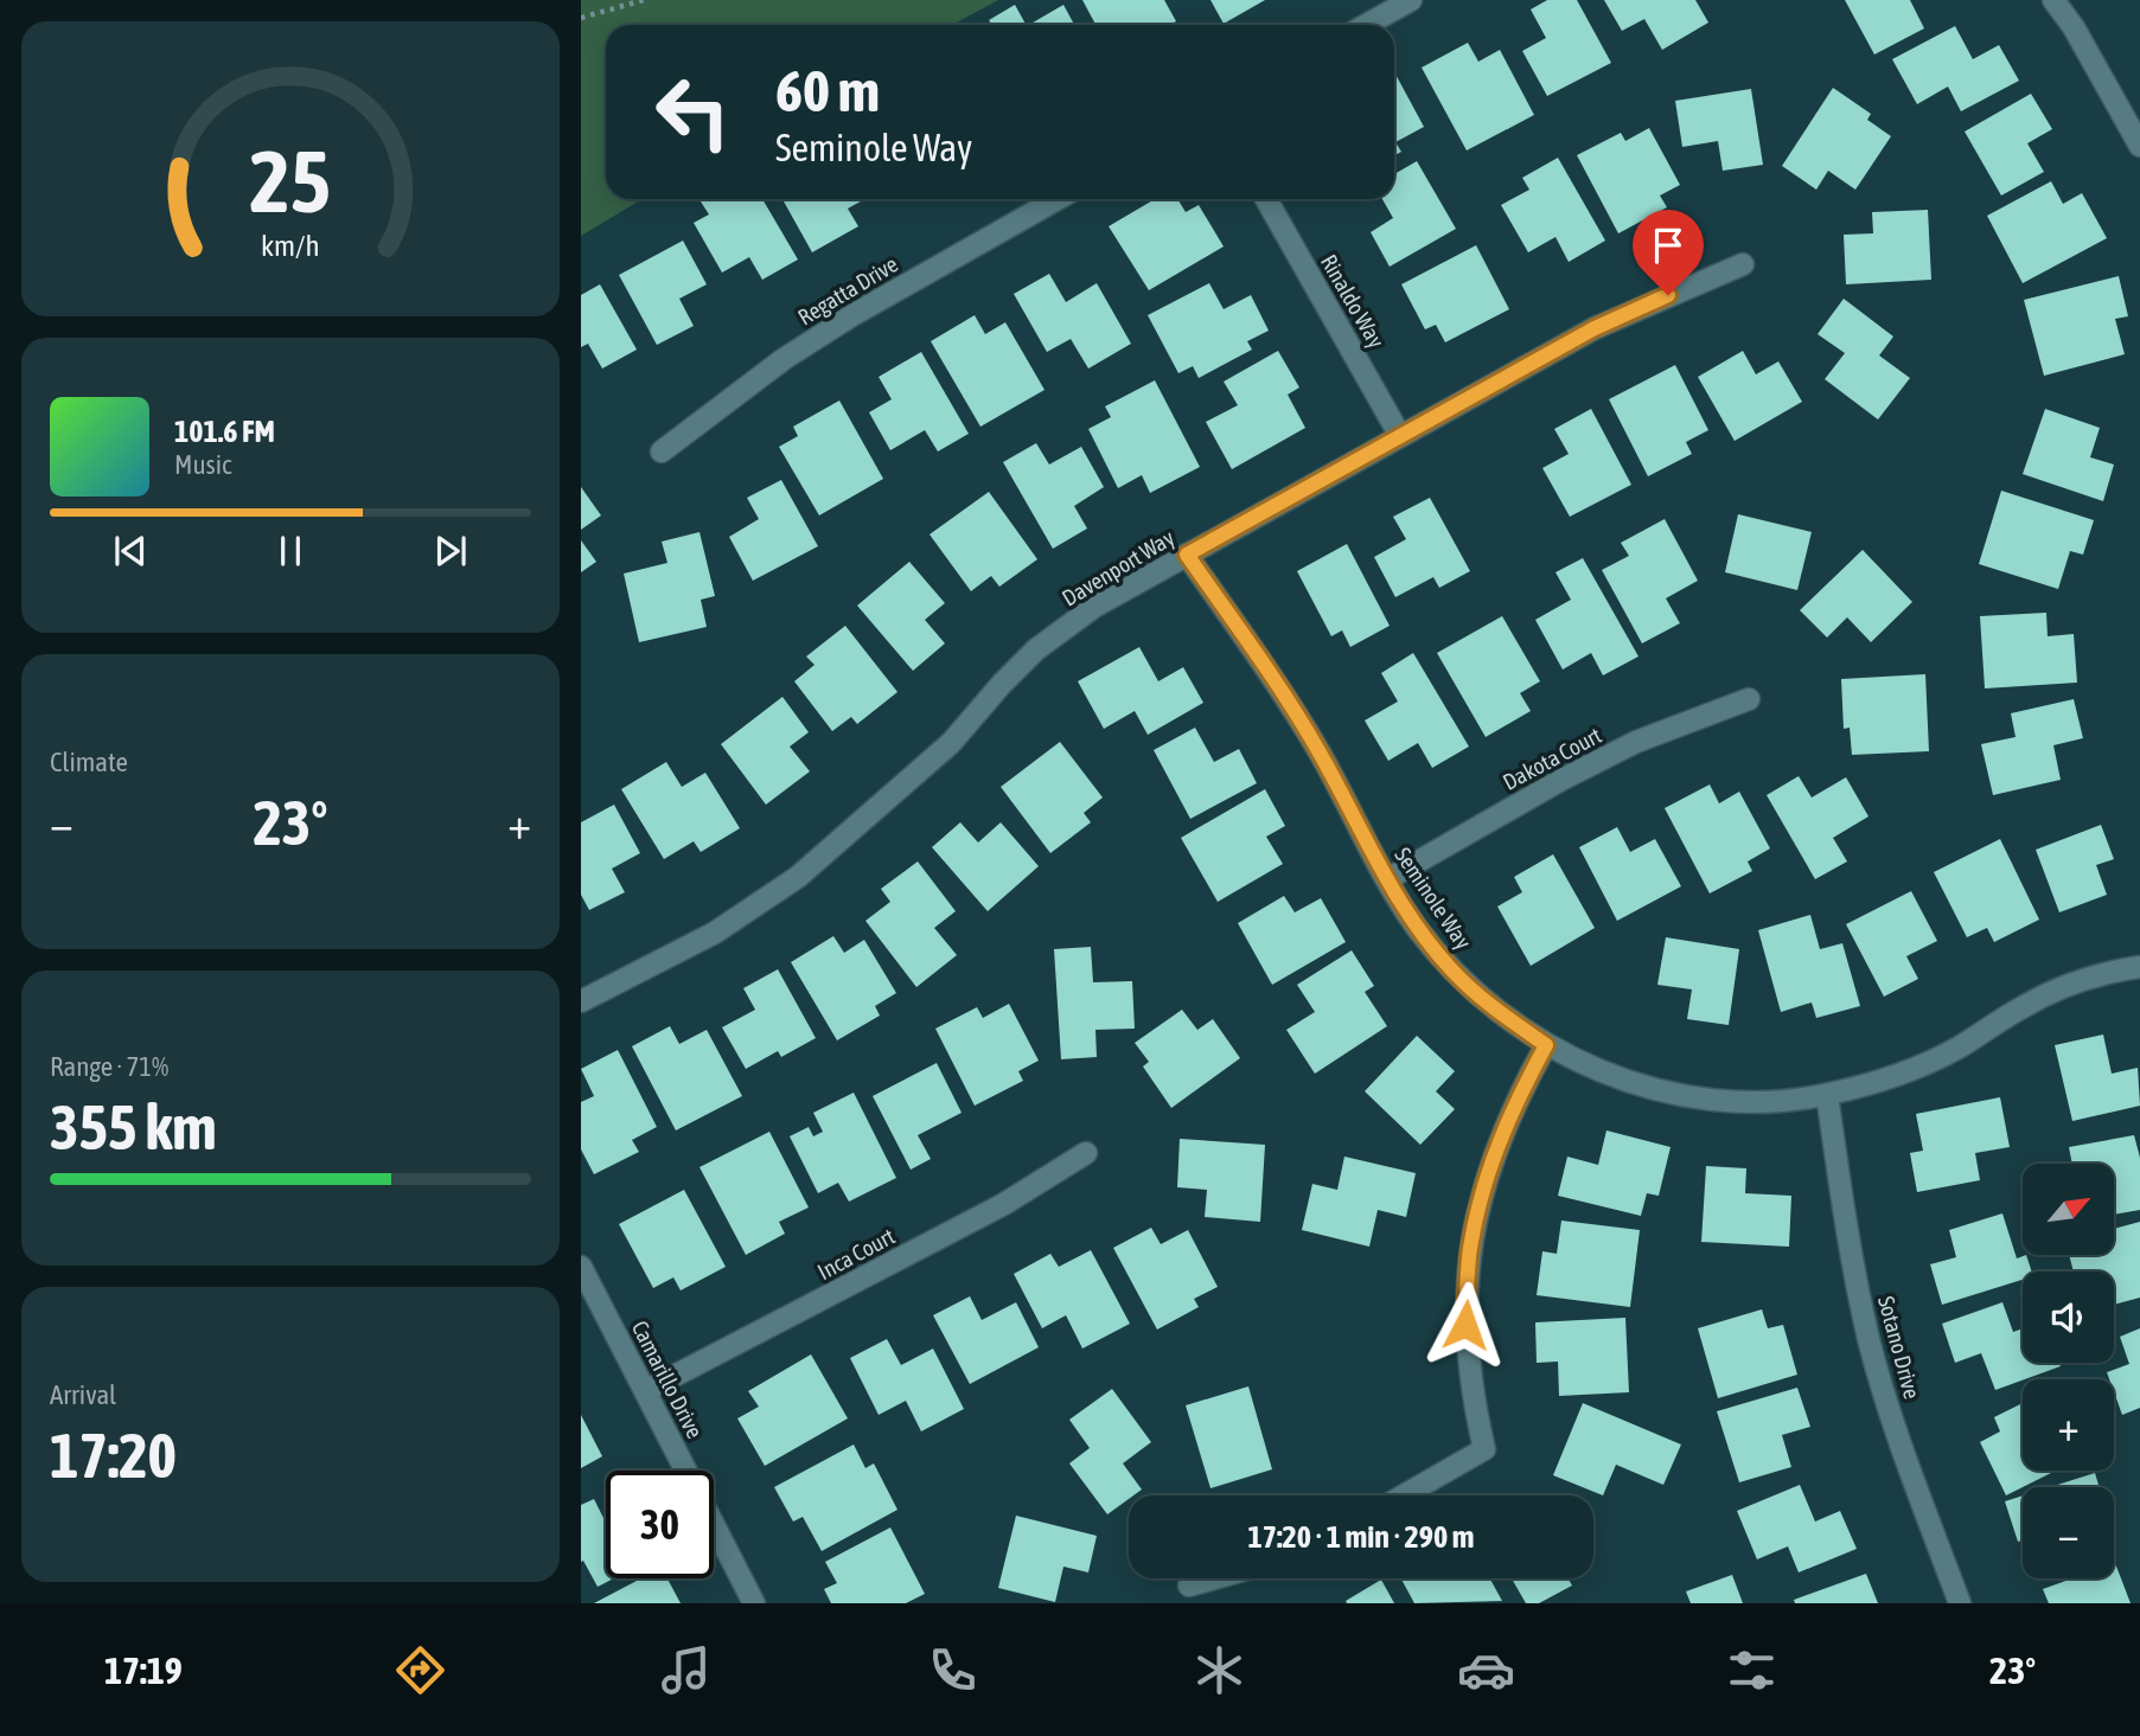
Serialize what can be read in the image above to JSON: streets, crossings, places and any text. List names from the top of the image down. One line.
{"streets":{"street":["Regatta Drive","Rinaldo Way","Davenport Way","Dakota Court","Seminole Way","Inca Court","Sotano Drive","Camarillo Drive"]},"crossings":[["Rinaldo Way","Davenport Way"],["Davenport Way","Seminole Way"],["Dakota Court","Seminole Way"],["Seminole Way","Sotano Drive"],["Inca Court","Camarillo Drive"]],"north":"top right","page":{"turn":["60 m","Seminole Way"],"song":["101.6 FM","Music"],"tile":["Climate",["Range · 71%","355 km"],["Arrival","17:20"]],"heat":["−","23°","+"],"map_buttons":["+","−"],"limit":"30","trip":"17:20 · 1 min · 290 m","tabs":["17:19","23°"],"gauge":["25","km/h"]}}
